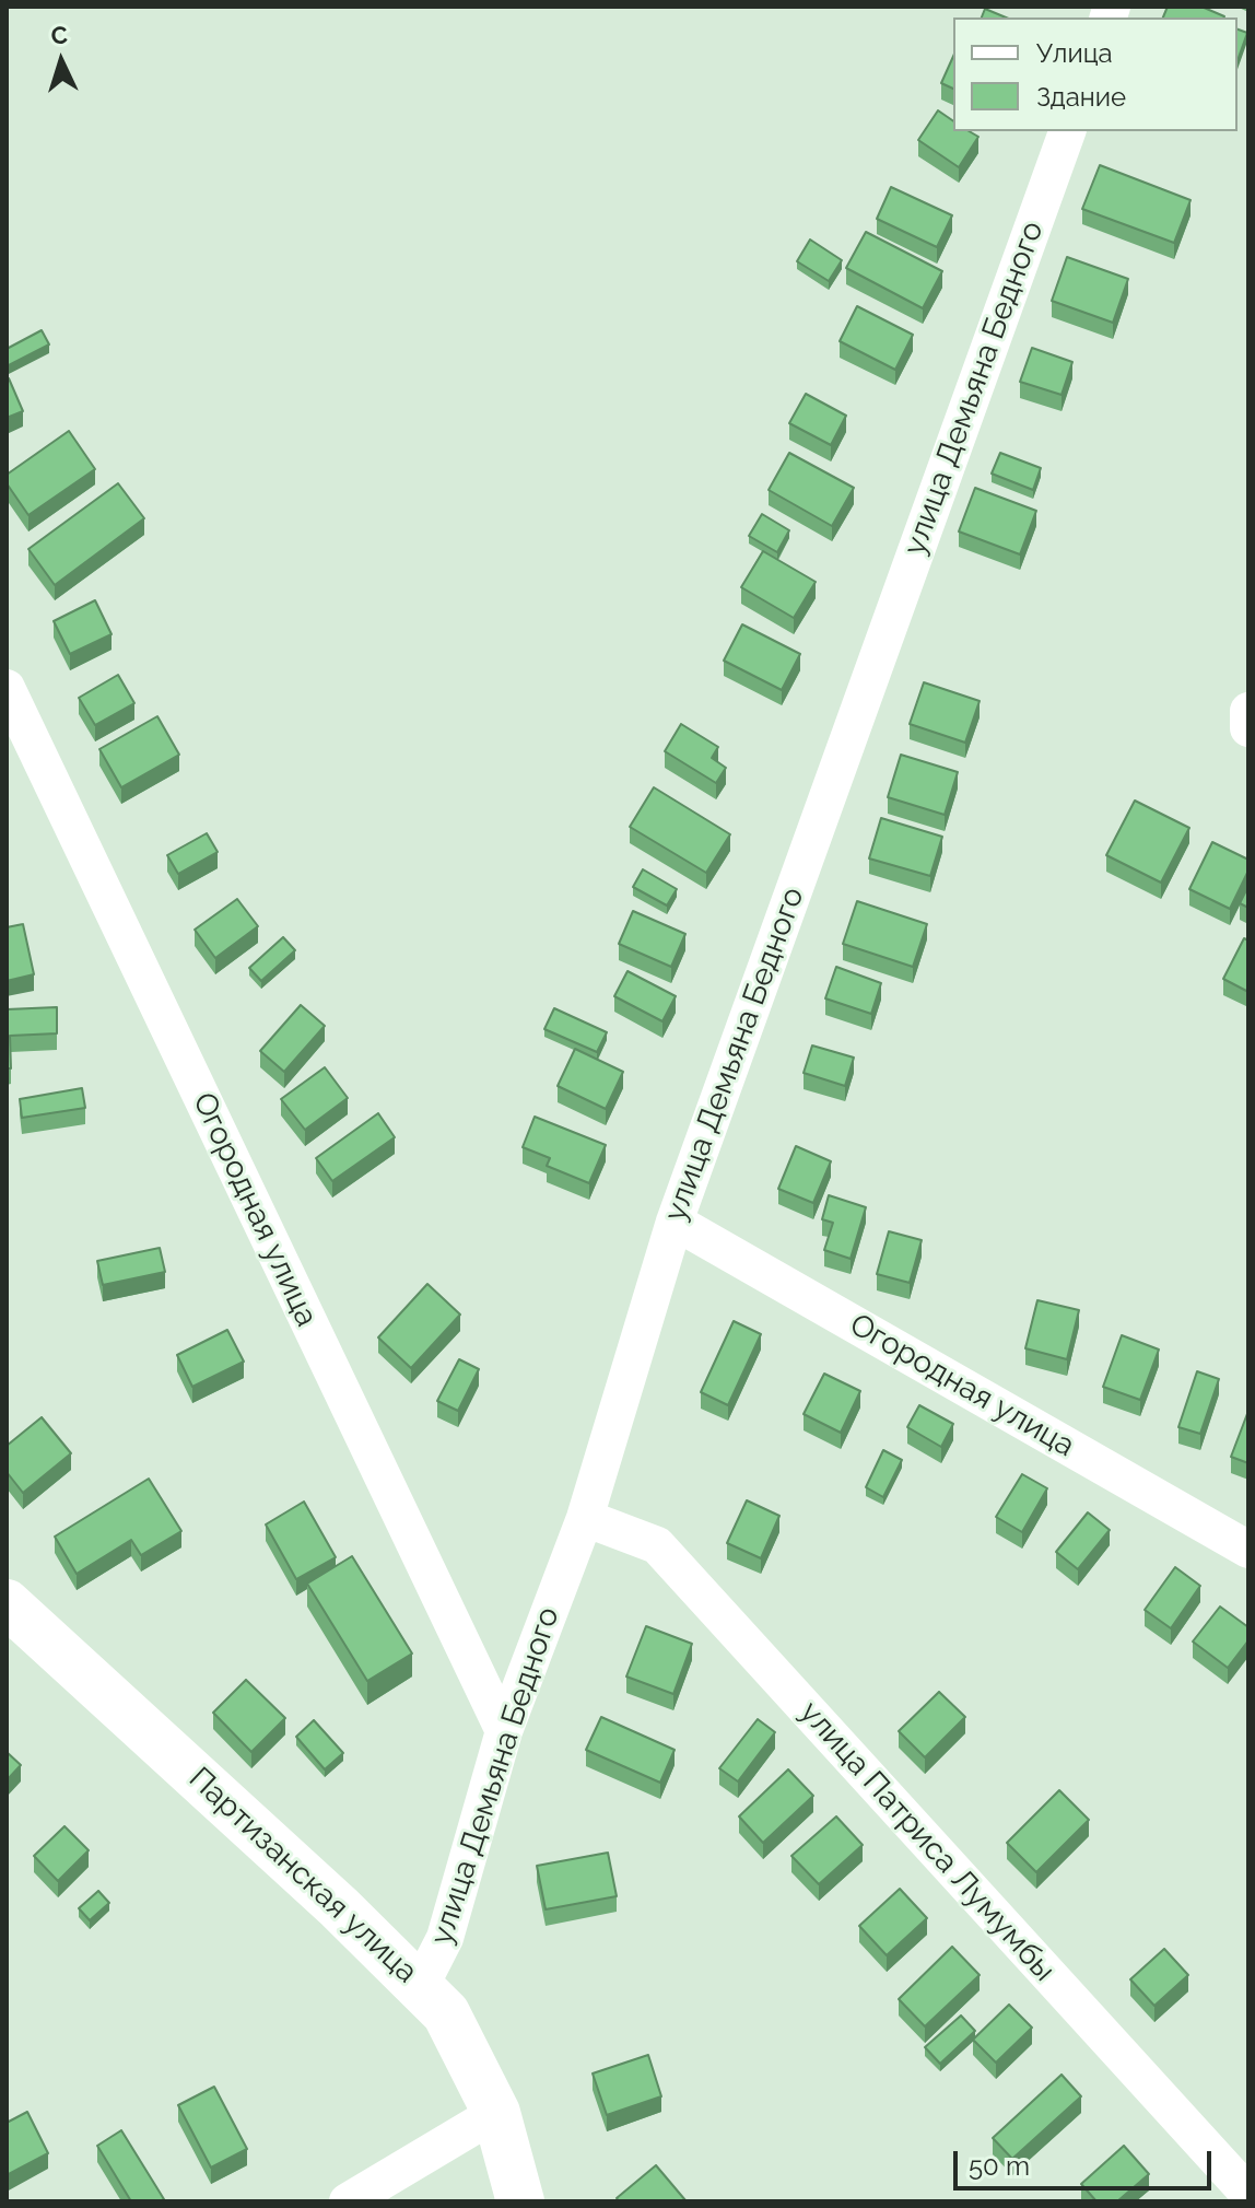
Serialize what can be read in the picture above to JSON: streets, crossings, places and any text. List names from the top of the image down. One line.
{"streets":{"street":["улица Демьяна Бедного","Огородная улица","улица Патриса Лумумбы","Партизанская улица"]},"crossings":[["улица Демьяна Бедного","Огородная улица"],["улица Демьяна Бедного","улица Патриса Лумумбы"],["улица Демьяна Бедного","Партизанская улица"]],"legend":["Улица","Здание"],"scale_bar":"50 m","north":"top"}
